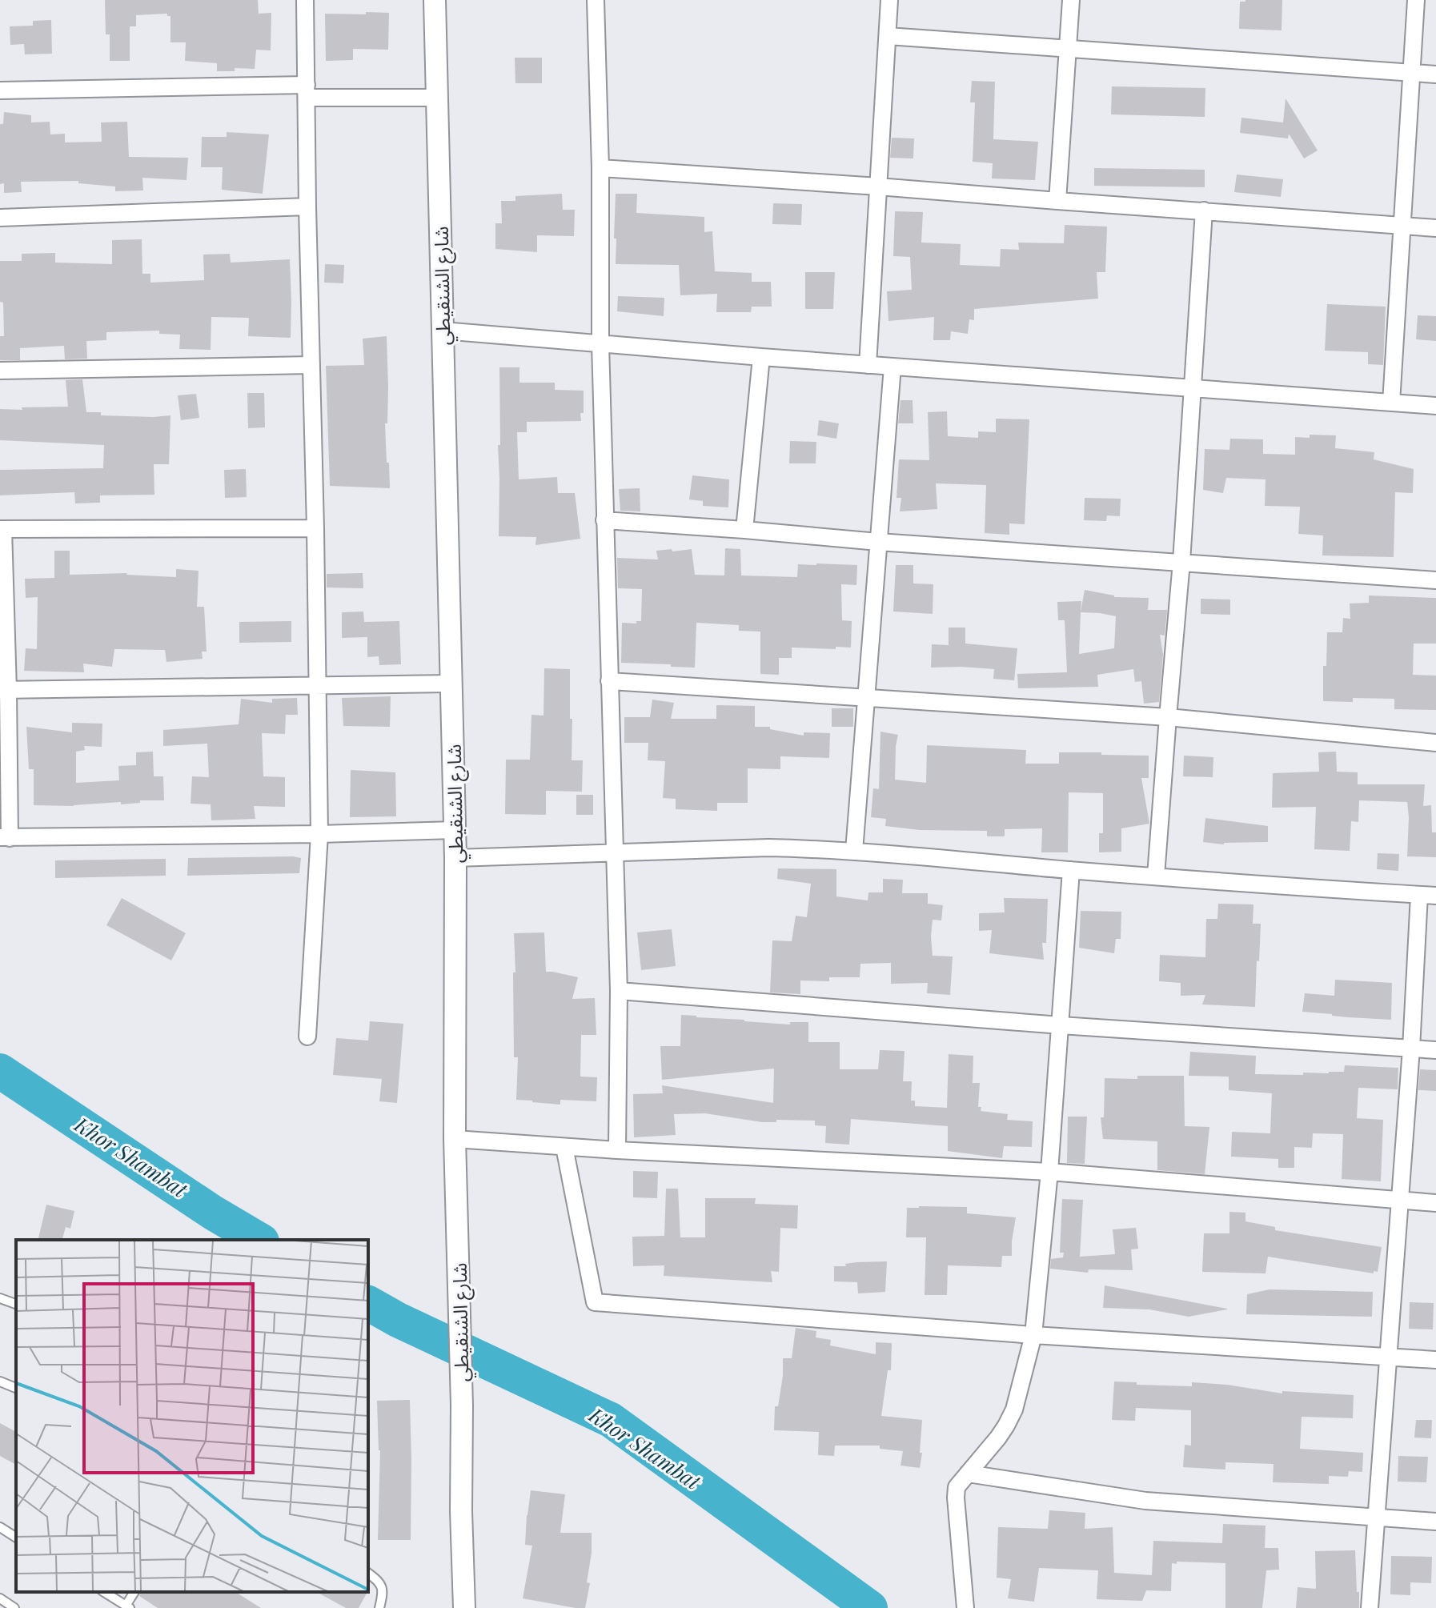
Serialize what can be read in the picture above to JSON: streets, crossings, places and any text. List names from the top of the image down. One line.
{"streets":{"street":["شارع الشنقيطي"]},"water":["Khor Shambat"]}
